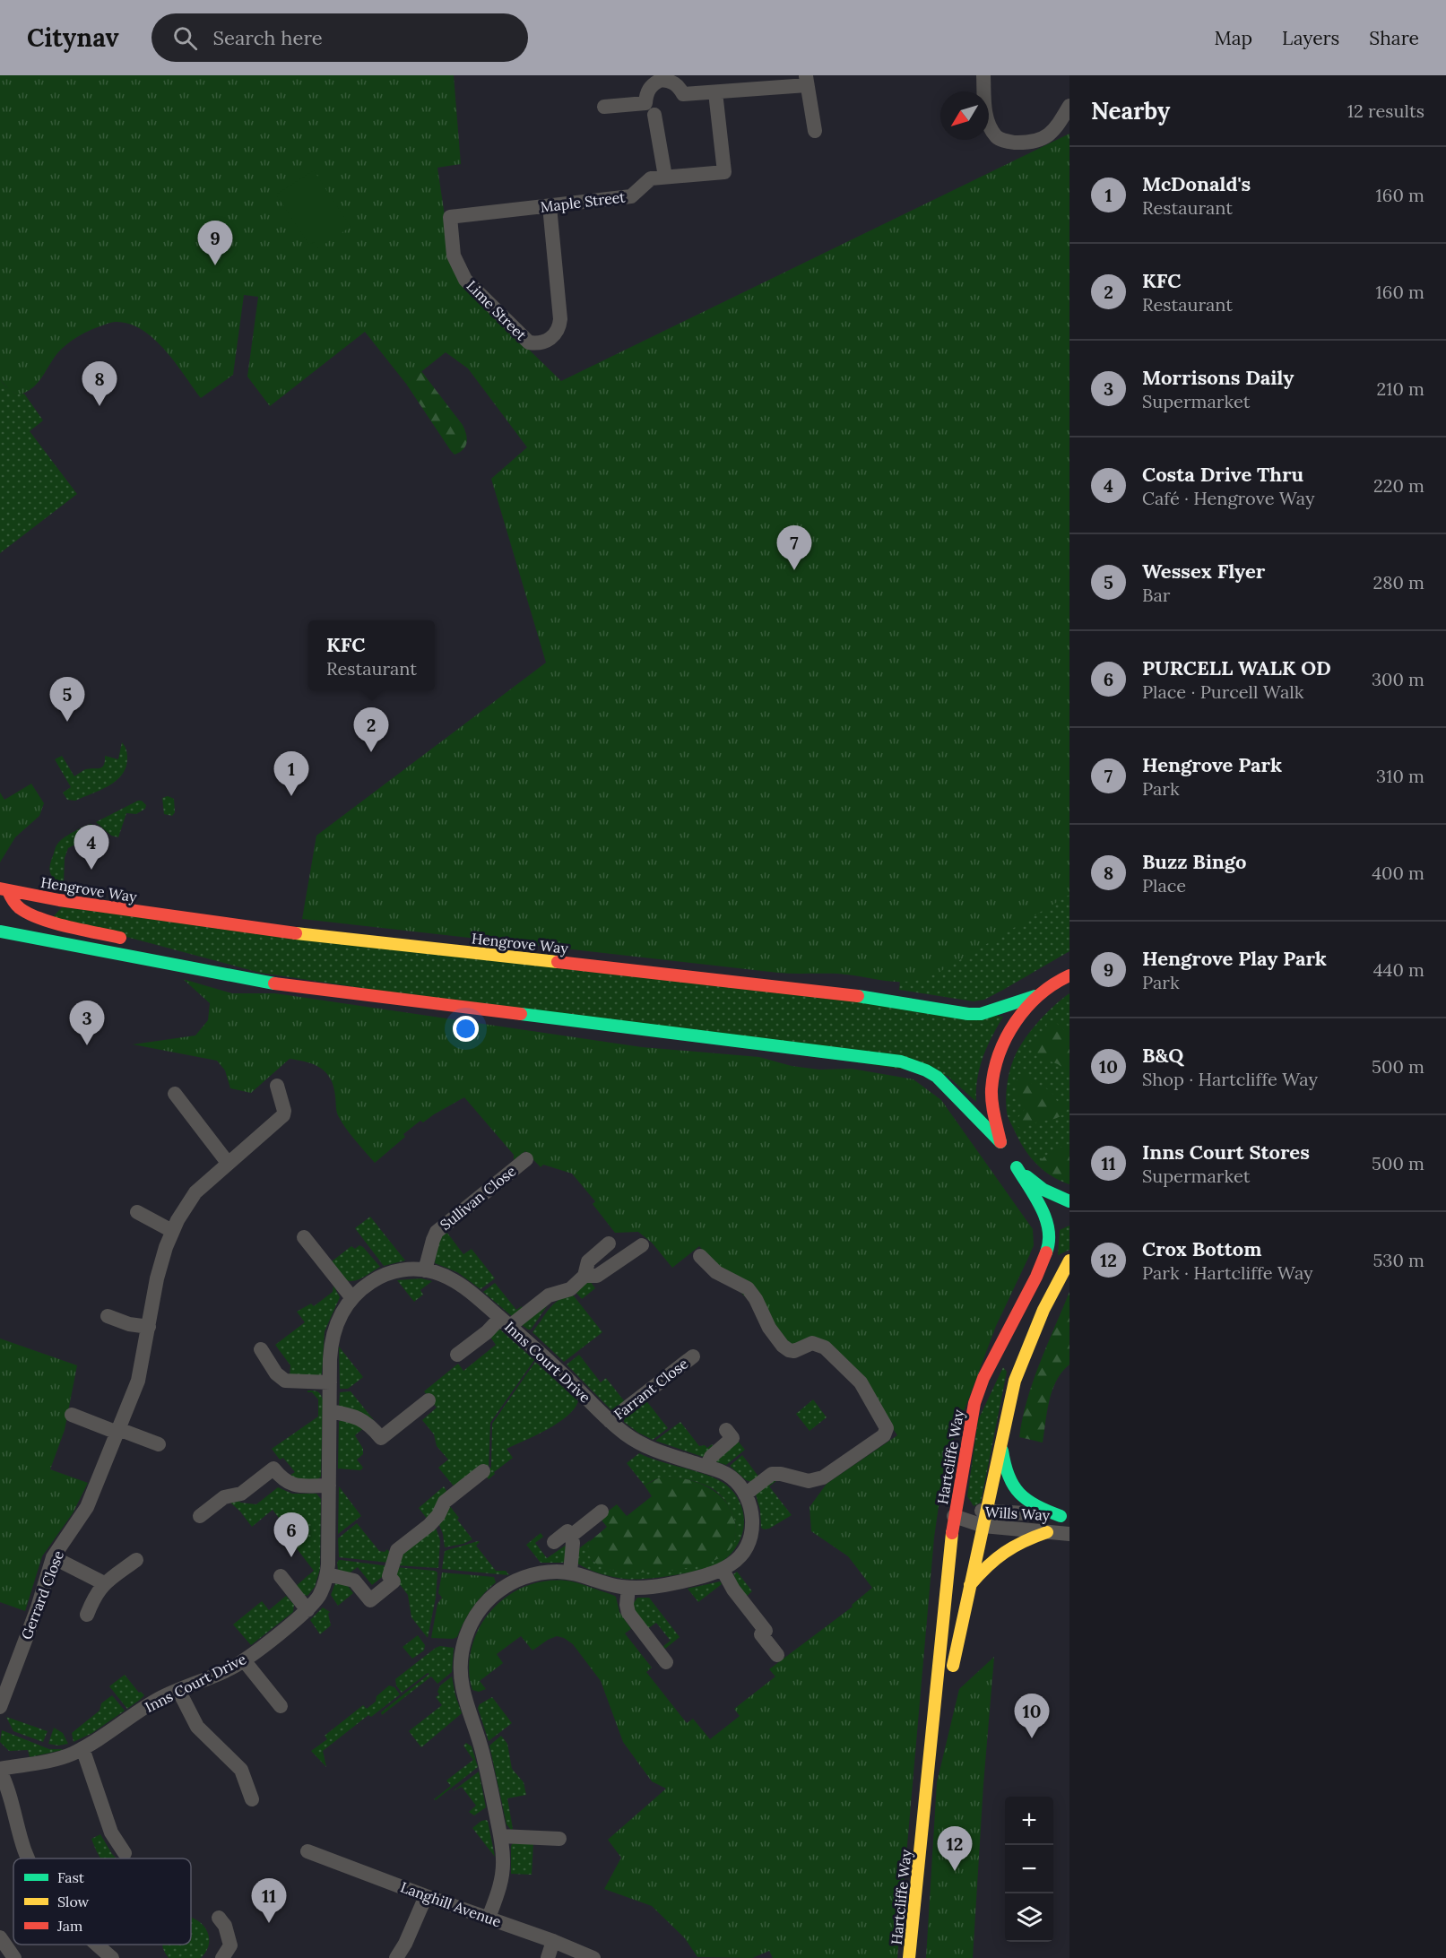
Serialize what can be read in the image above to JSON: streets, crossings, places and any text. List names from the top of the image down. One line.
{"streets":{"highway":["Hengrove Way","Hartcliffe Way"],"street":["Maple Street","Lime Street","Sullivan Close","Inns Court Drive","Farrant Close","Wills Way","Gerrard Close","Langhill Avenue"]},"crossings":[["Maple Street","Lime Street"],["Sullivan Close","Inns Court Drive"],["Inns Court Drive","Farrant Close"],["Inns Court Drive","Langhill Avenue"],["Hartcliffe Way","Wills Way"]],"legend":["Fast","Slow","Jam"],"north":"bottom left","page":{"header":"Citynav","search":"Search here","nav":["Map","Layers","Share"],"heading":["Nearby","12 results"],"list":[{"mark":"1","name":"McDonald's","note":"Restaurant","value":"160 m"},{"mark":"2","name":"KFC","note":"Restaurant","value":"160 m"},{"mark":"3","name":"Morrisons Daily","note":"Supermarket","value":"210 m"},{"mark":"4","name":"Costa Drive Thru","note":"Café · Hengrove Way","value":"220 m"},{"mark":"5","name":"Wessex Flyer","note":"Bar","value":"280 m"},{"mark":"6","name":"PURCELL WALK OD","note":"Place · Purcell Walk","value":"300 m"},{"mark":"7","name":"Hengrove Park","note":"Park","value":"310 m"},{"mark":"8","name":"Buzz Bingo","note":"Place","value":"400 m"},{"mark":"9","name":"Hengrove Play Park","note":"Park","value":"440 m"},{"mark":"10","name":"B&Q","note":"Shop · Hartcliffe Way","value":"500 m"},{"mark":"11","name":"Inns Court Stores","note":"Supermarket","value":"500 m"},{"mark":"12","name":"Crox Bottom","note":"Park · Hartcliffe Way","value":"530 m"}],"pins":["9","8","7","5","2","1","4","3","6","10","12","11"],"popup":["KFC","Restaurant"],"map_buttons":["+","−"]}}
